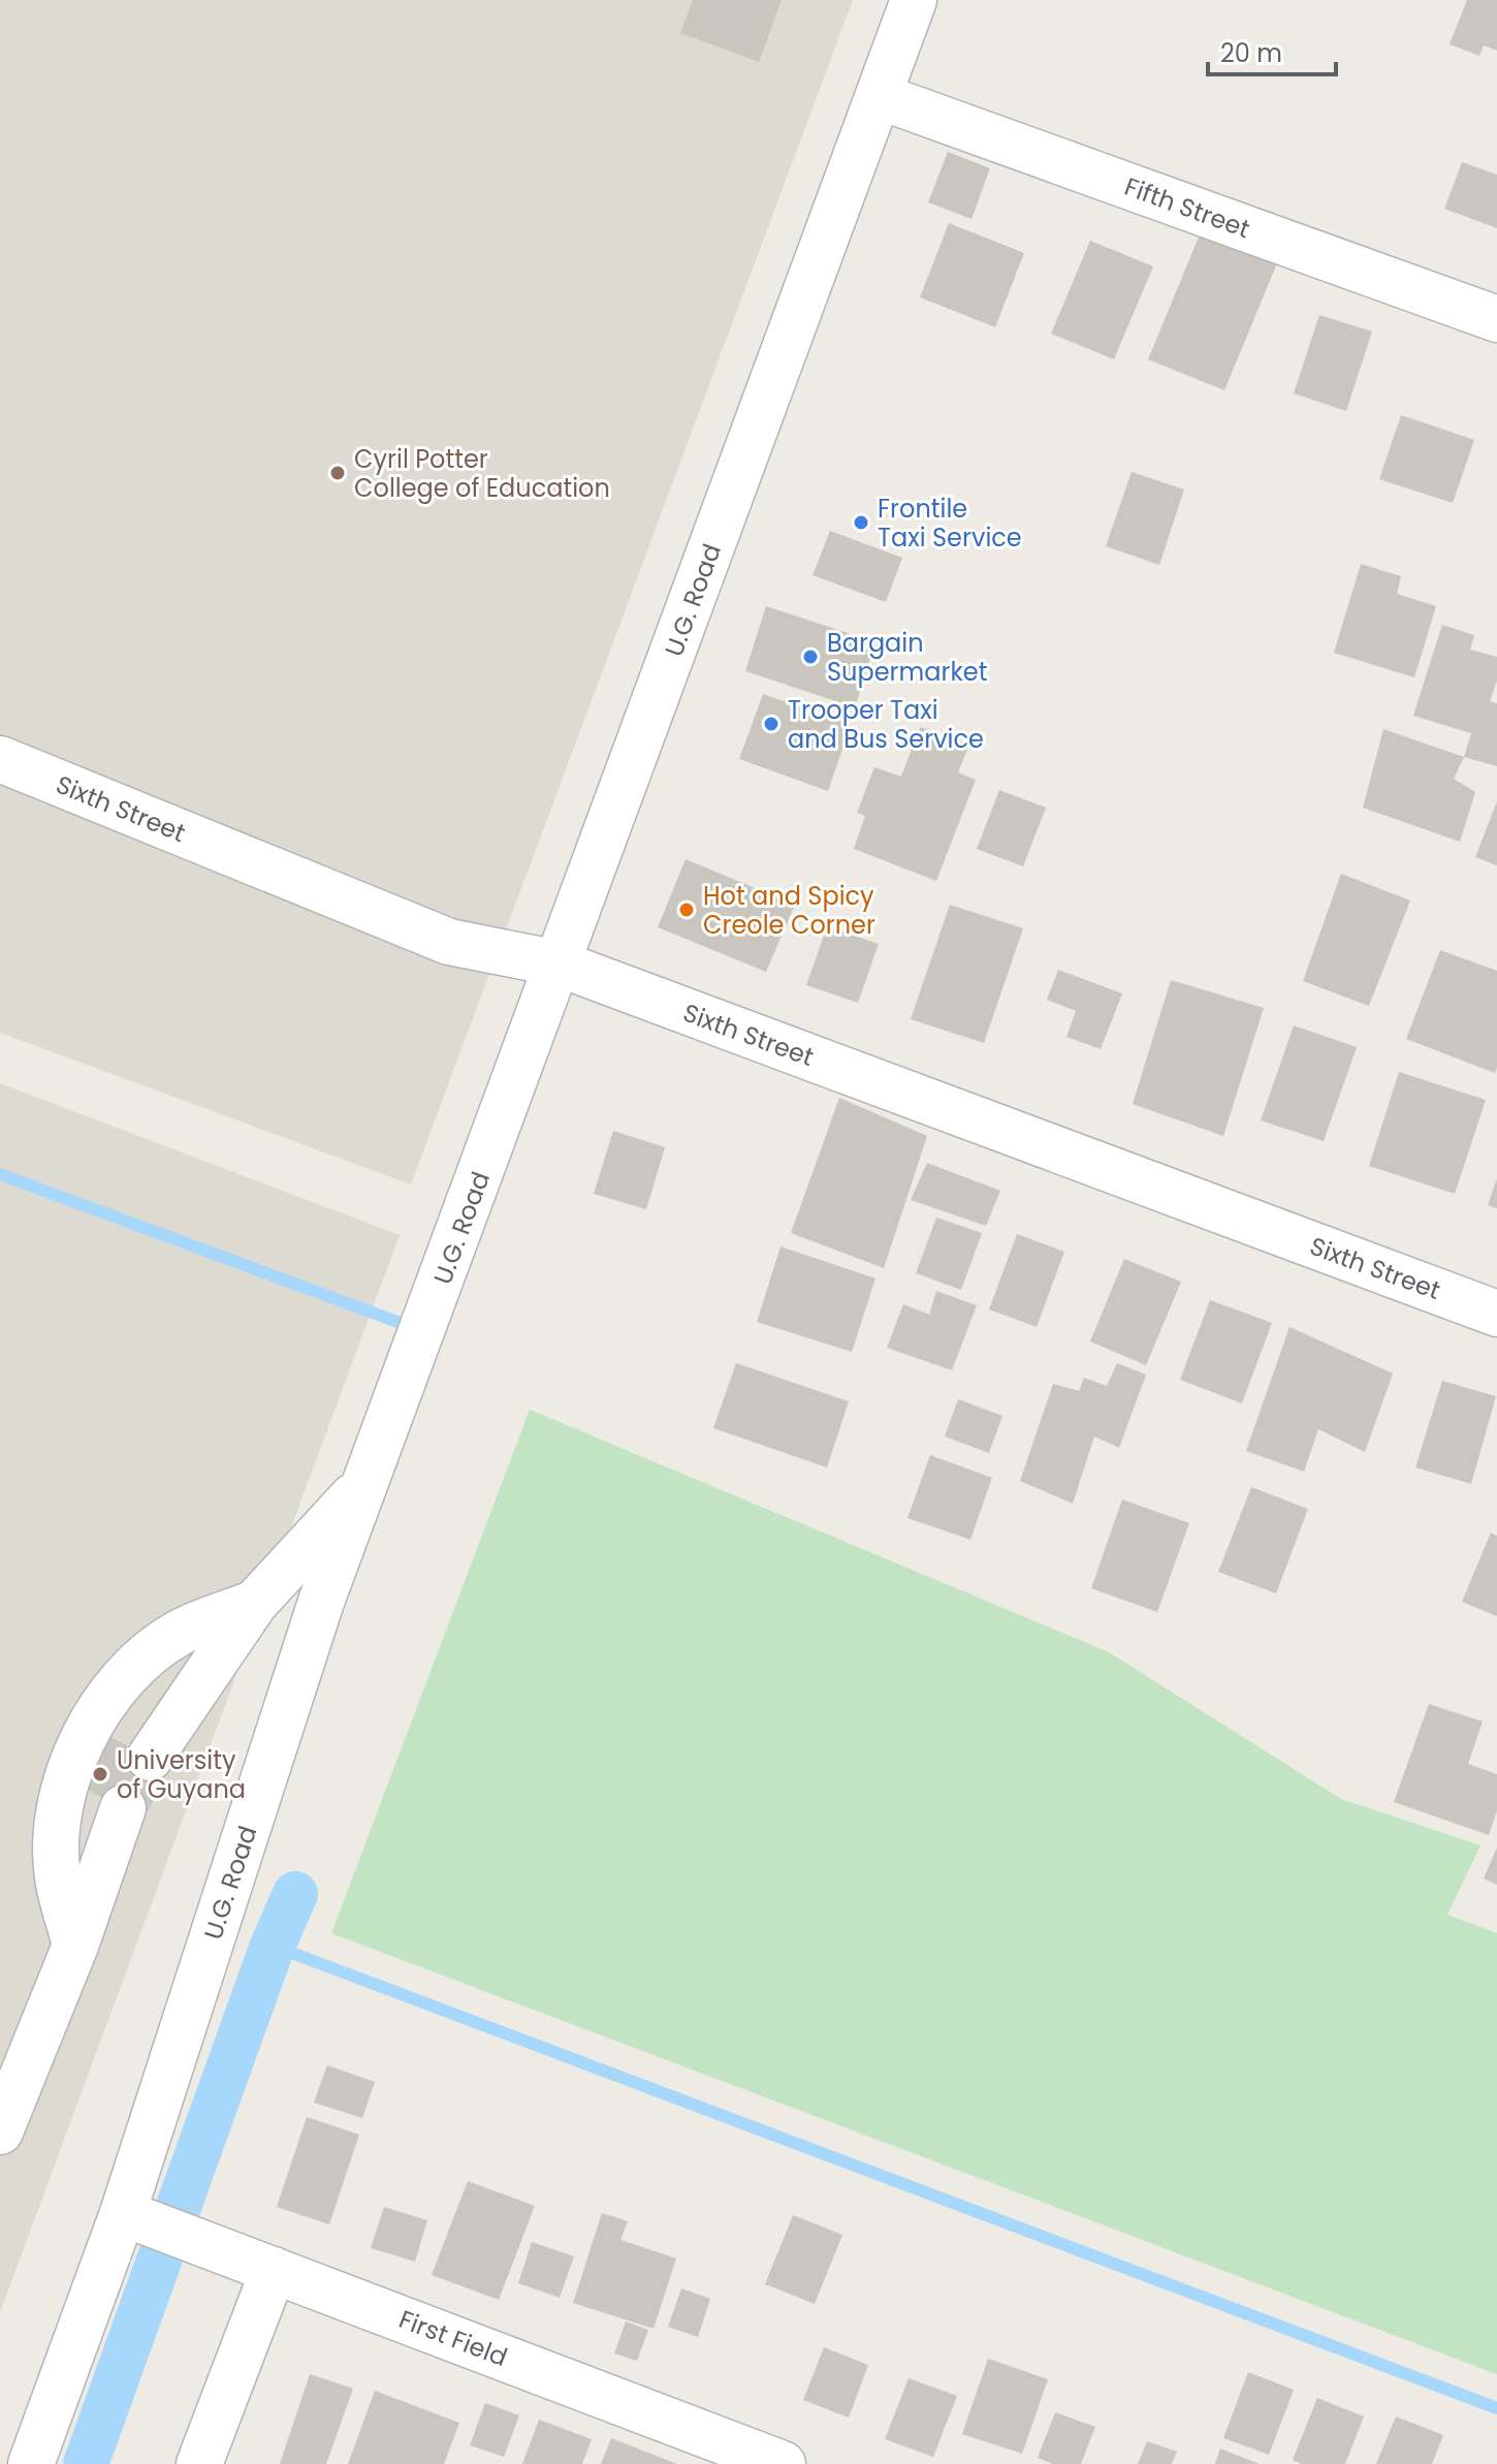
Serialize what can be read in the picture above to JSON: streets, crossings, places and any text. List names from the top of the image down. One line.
{"streets":{"street":["Fifth Street","U.G. Road","Sixth Street","First Field"]},"crossings":[["Fifth Street","U.G. Road"],["U.G. Road","Sixth Street"],["U.G. Road","First Field"]],"places":["Cyril Potter College of Education","Frontile Taxi Service","Bargain Supermarket","Trooper Taxi and Bus Service","Hot and Spicy Creole Corner","University of Guyana"],"scale_bar":"20 m"}
